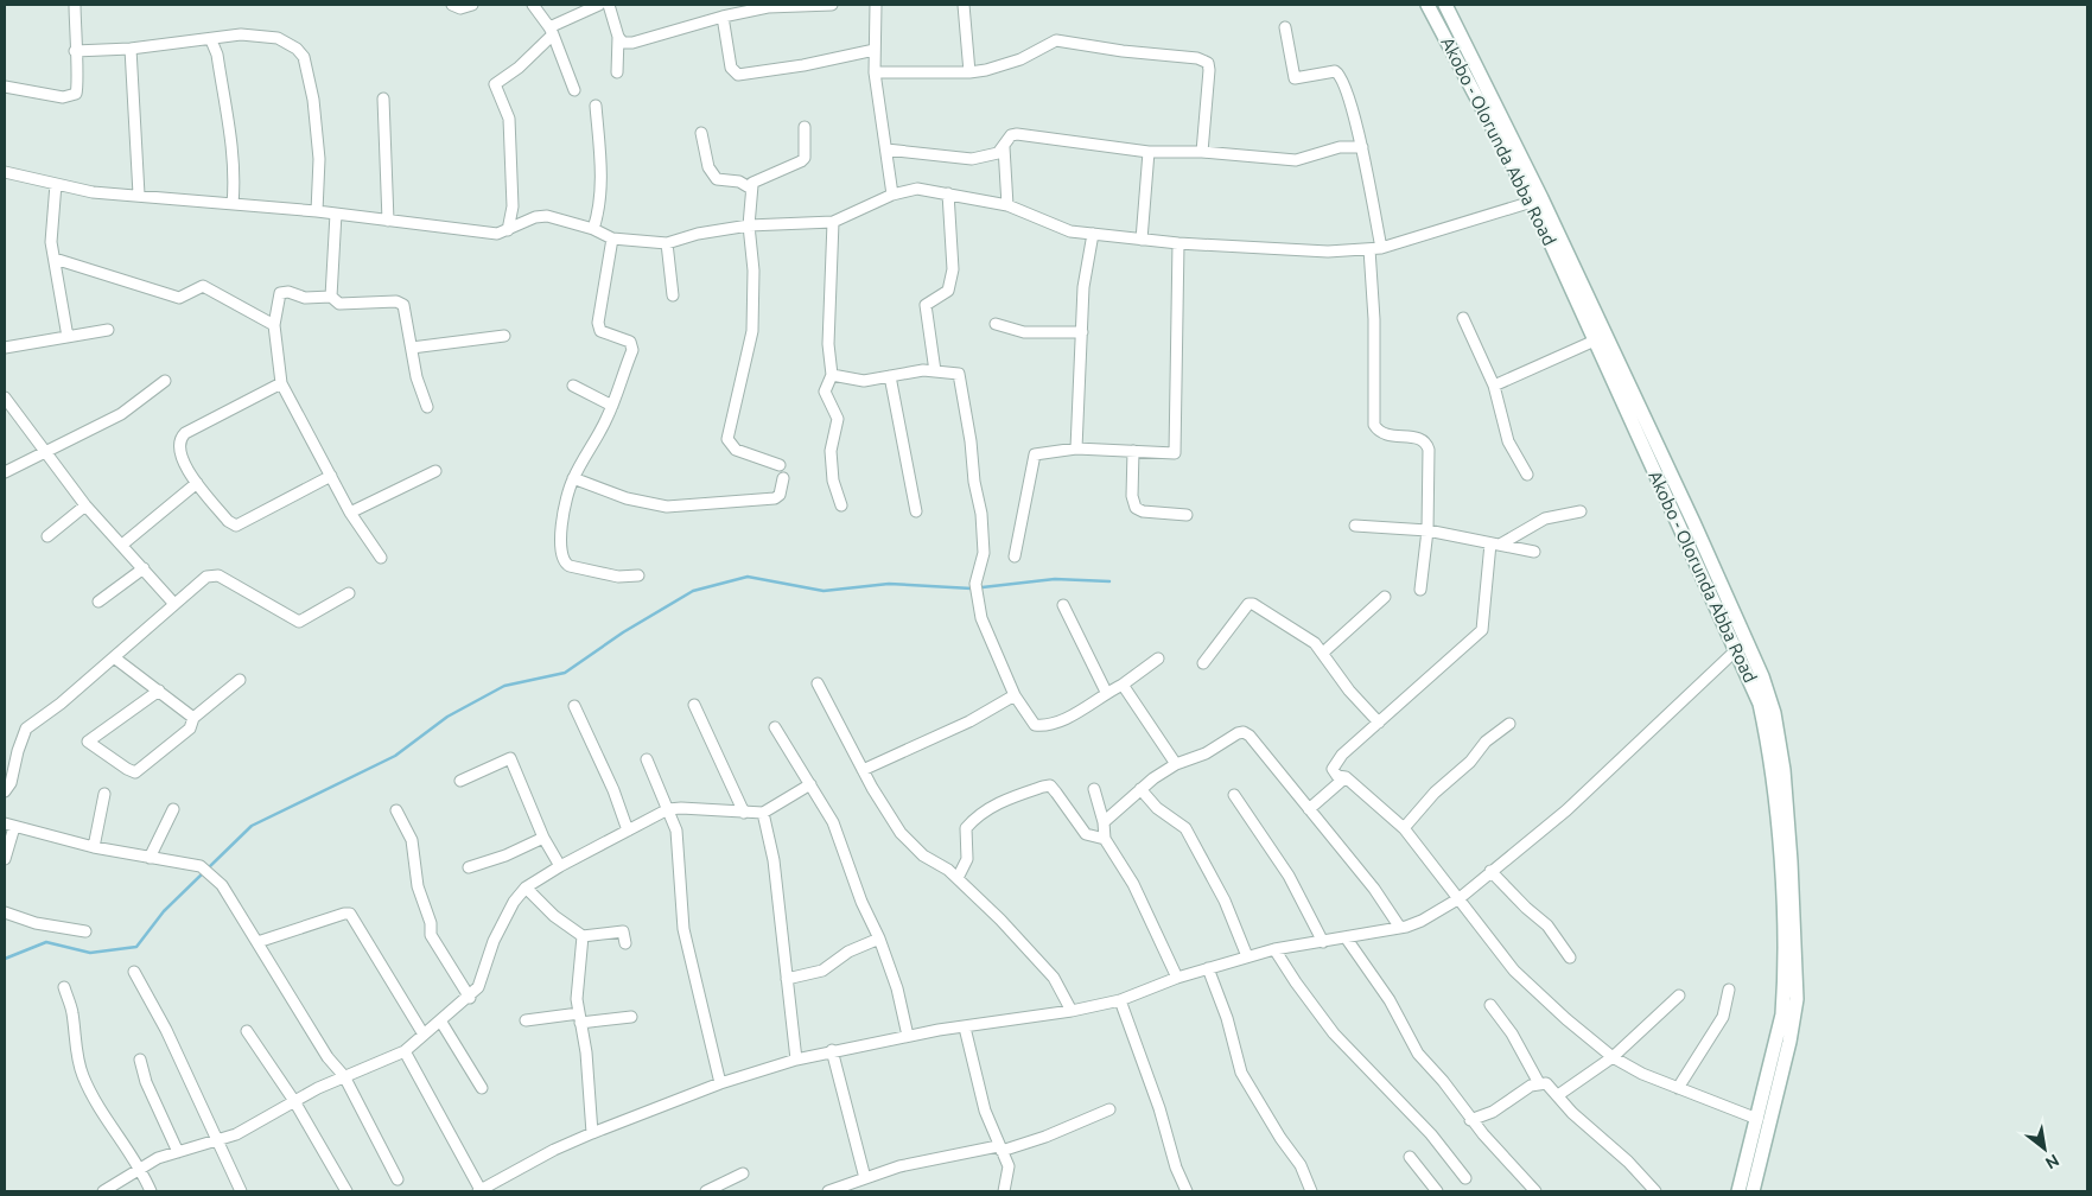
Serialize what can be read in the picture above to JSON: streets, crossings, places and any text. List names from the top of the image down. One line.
{"streets":{"main road":["Akobo - Olorunda Abba Road"]},"north":"bottom right"}
